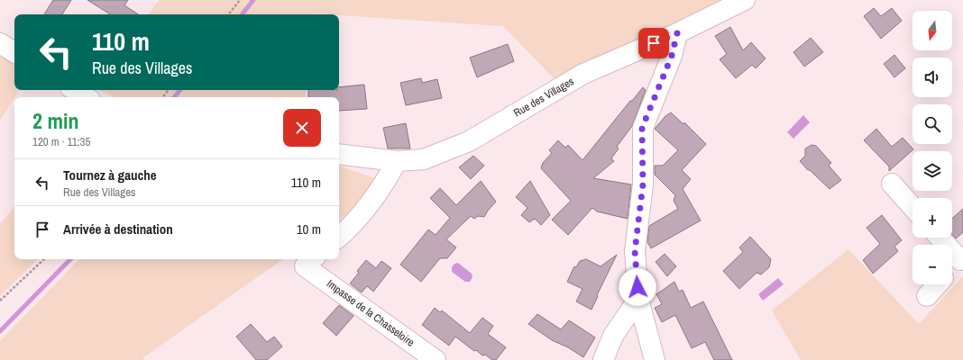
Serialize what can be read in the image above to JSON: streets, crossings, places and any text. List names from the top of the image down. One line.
{"streets":{"street":["Rue des Villages","Impasse de la Chasseloire"]},"north":"bottom","page":{"map_buttons":["+","−"],"turn":["110 m","Rue des Villages"],"heading":["2 min","120 m · 11:35"],"list":[{"name":"Tournez à gauche","note":"Rue des Villages","value":"110 m"},{"name":"Arrivée à destination","value":"10 m"}]}}
